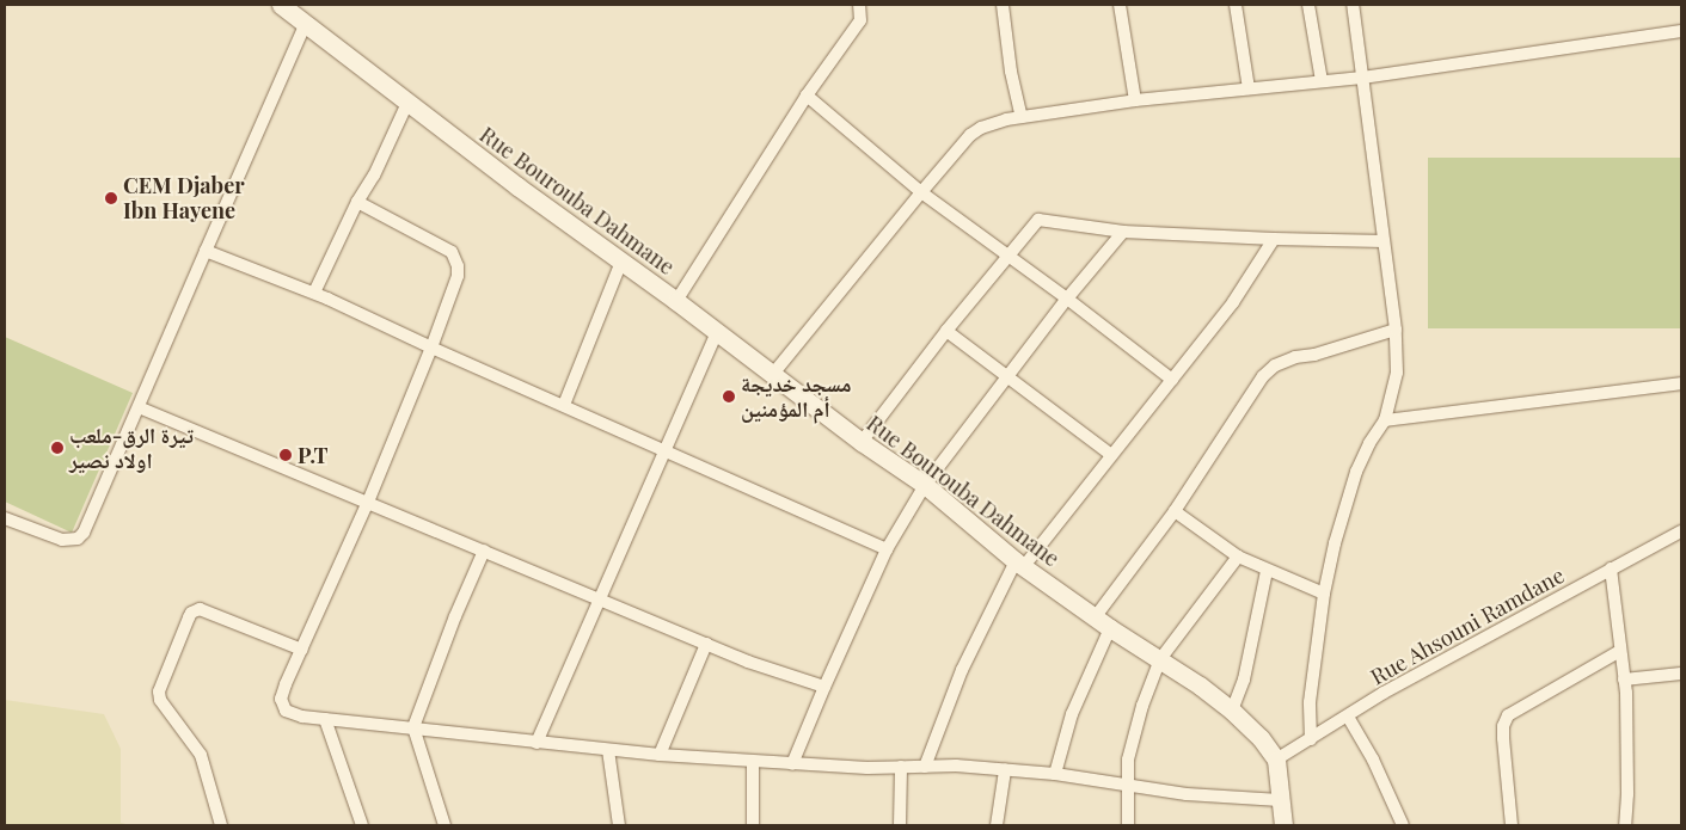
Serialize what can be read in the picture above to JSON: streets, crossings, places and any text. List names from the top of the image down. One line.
{"streets":{"street":["Rue Bourouba Dahmane","Rue Ahsouni Ramdane"]},"crossings":[["Rue Bourouba Dahmane","Rue Ahsouni Ramdane"]],"places":["CEM Djaber Ibn Hayene","مسجد خديجة أم المؤمنين","تيرة الرق-ملعب اولاد نصير","P.T"]}
